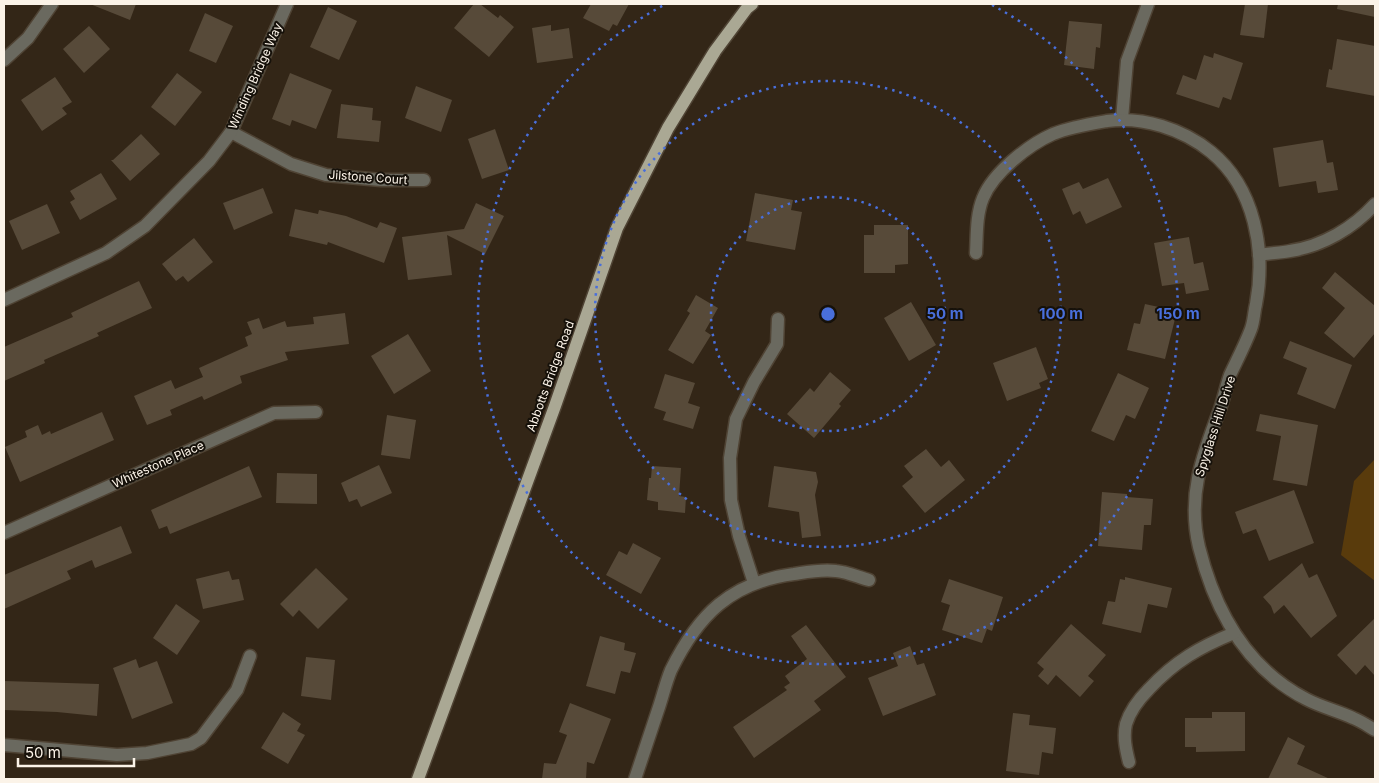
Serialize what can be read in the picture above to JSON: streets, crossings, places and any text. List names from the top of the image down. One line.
{"streets":{"main road":["Abbotts Bridge Road"],"street":["Winding Bridge Way","Jilstone Court","Spyglass Hill Drive","Whitestone Place"]},"crossings":[["Winding Bridge Way","Jilstone Court"]],"scale_bar":"50 m","rings":["50 m","100 m","150 m"]}
